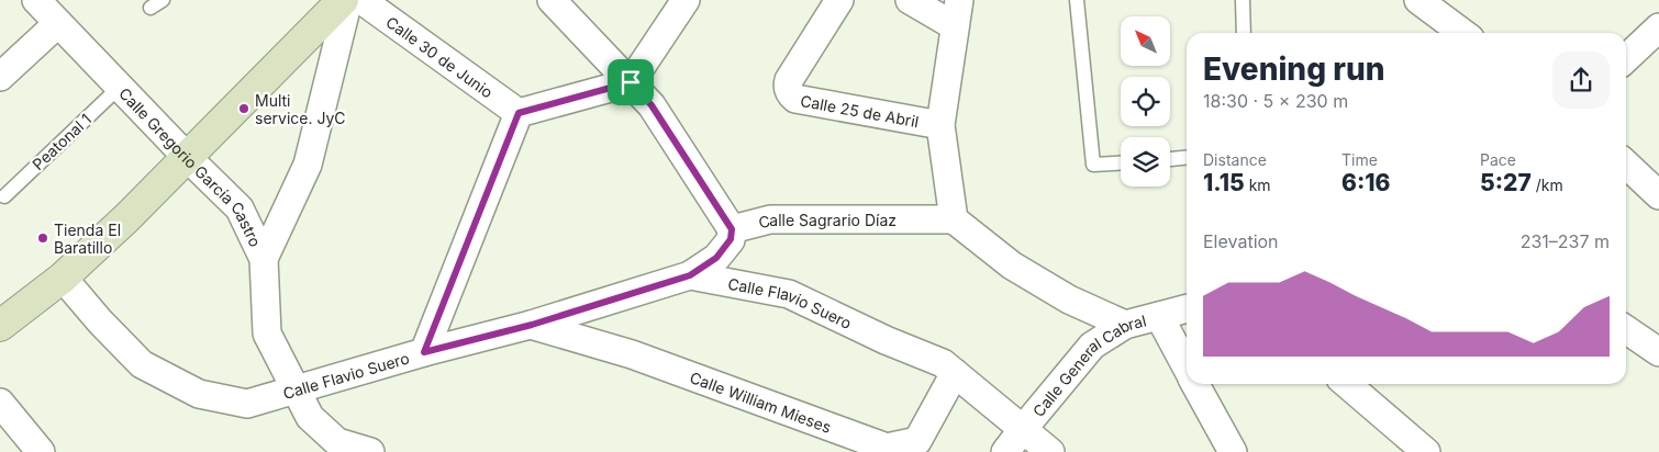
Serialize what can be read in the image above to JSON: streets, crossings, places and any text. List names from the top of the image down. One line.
{"streets":{"street":["Calle 30 de Junio","Calle 25 de Abril","Calle Gregorio García Castro","Calle Sagrario Díaz","Calle Flavio Suero","Calle General Cabral","Calle William Mieses"],"lane":["Peatonal 1"]},"crossings":[["Peatonal 1","Calle Gregorio García Castro"],["Calle Gregorio García Castro","Calle Flavio Suero"],["Calle Flavio Suero","Calle General Cabral"],["Calle Flavio Suero","Calle William Mieses"]],"places":["Multi service. JyC","Tienda El Baratillo"],"north":"top left","page":{"heading":["Evening run","18:30 · 5 × 230 m"],"stats":[["Distance","1.15 km"],["Time","6:16"],["Pace","5:27 /km"]],"chart":["Elevation","231–237 m"]}}
